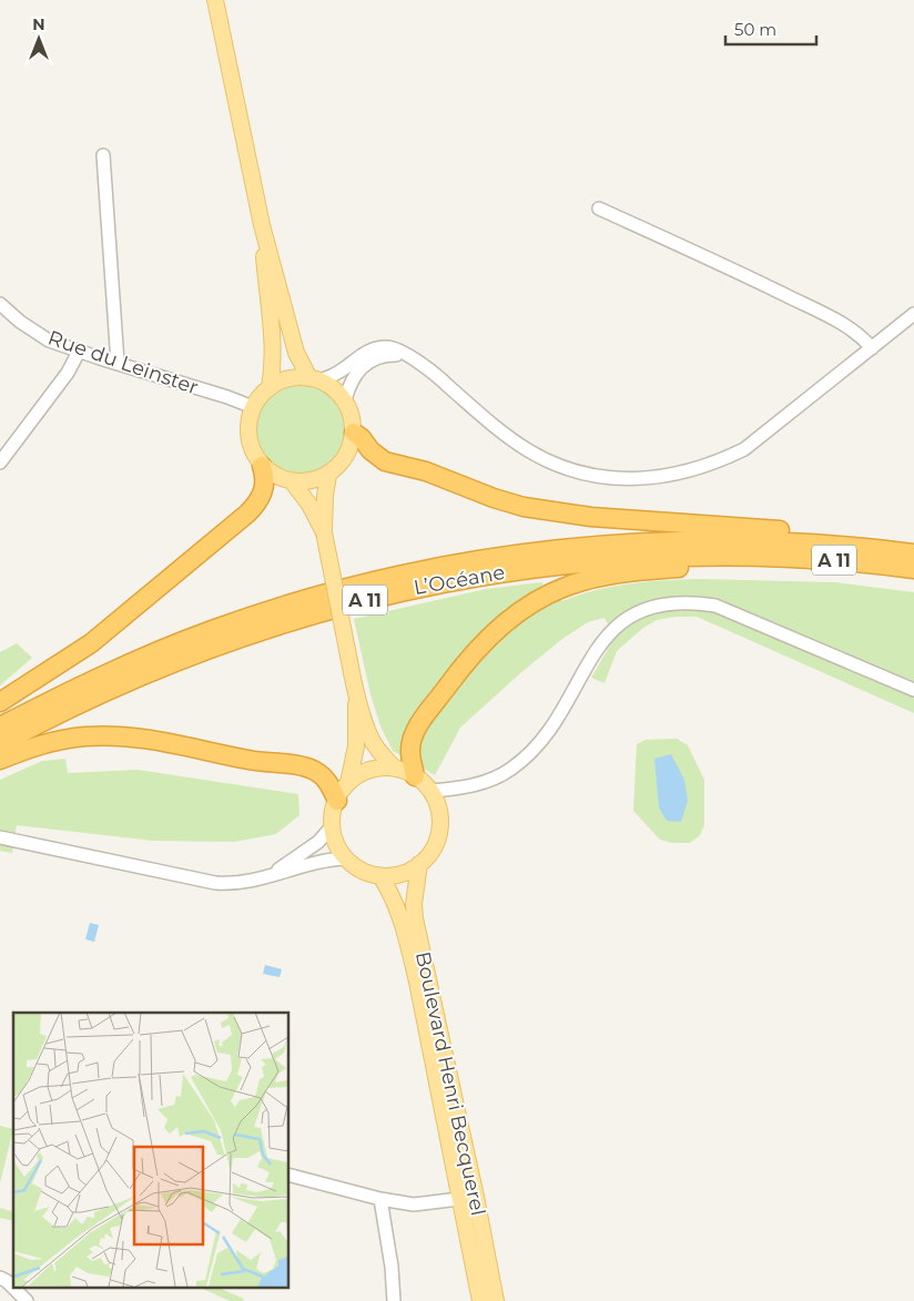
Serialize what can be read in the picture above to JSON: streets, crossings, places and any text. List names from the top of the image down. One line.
{"streets":{"highway":["A 11","L’Océane"],"main road":["Boulevard Henri Becquerel"],"street":["Rue du Leinster"]},"scale_bar":"50 m","north":"top"}
